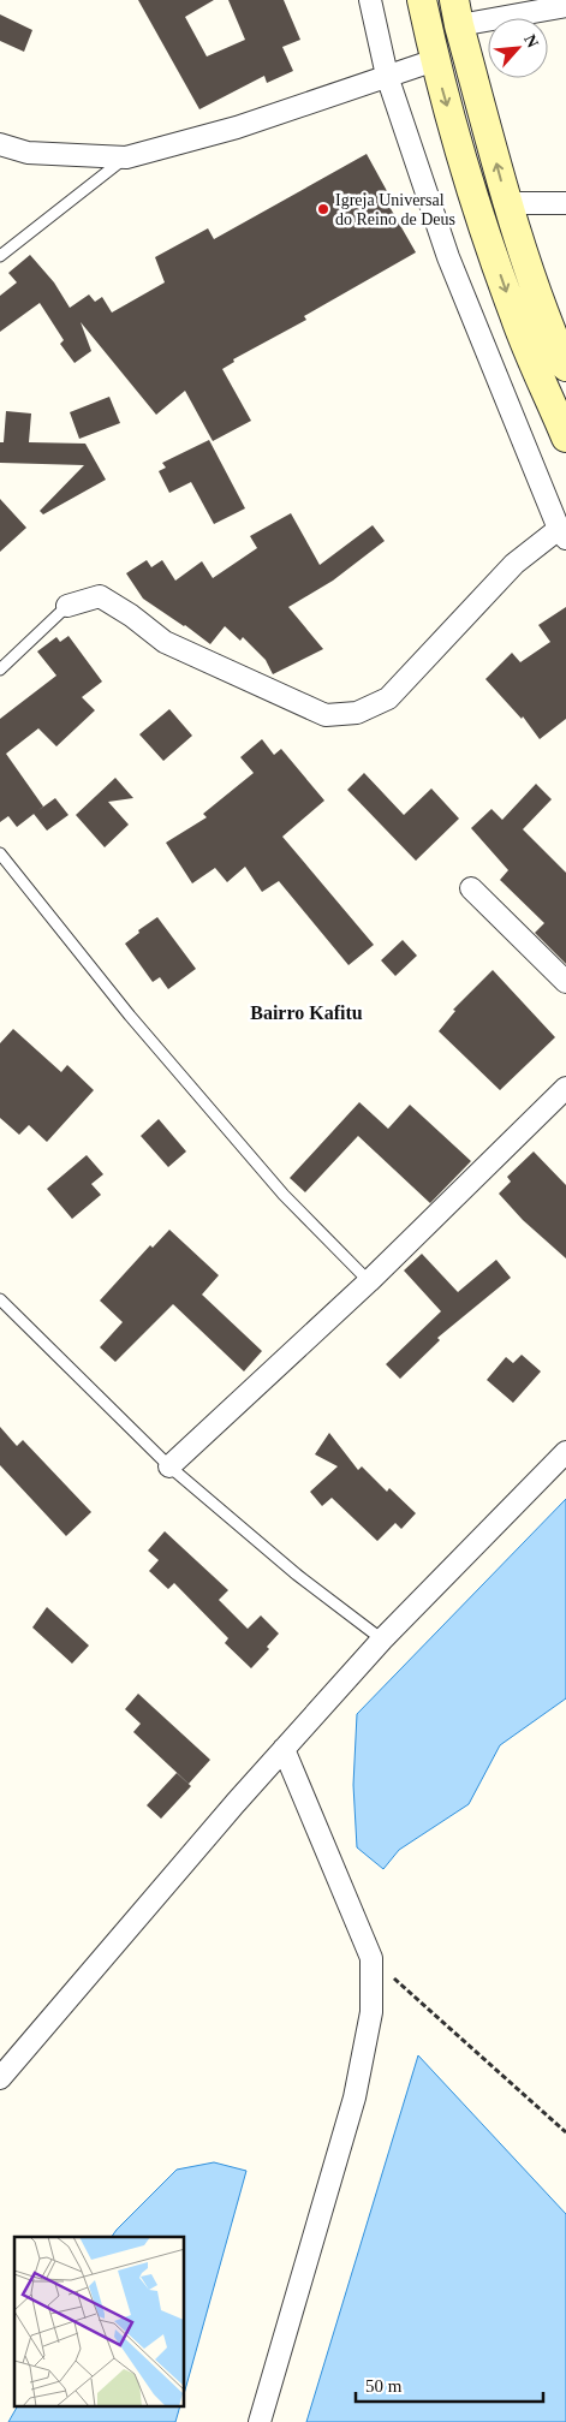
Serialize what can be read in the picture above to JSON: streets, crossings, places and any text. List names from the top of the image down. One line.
{"districts":["Bairro Kafitu"],"places":["Igreja Universal do Reino de Deus"],"scale_bar":"50 m","north":"top right"}
